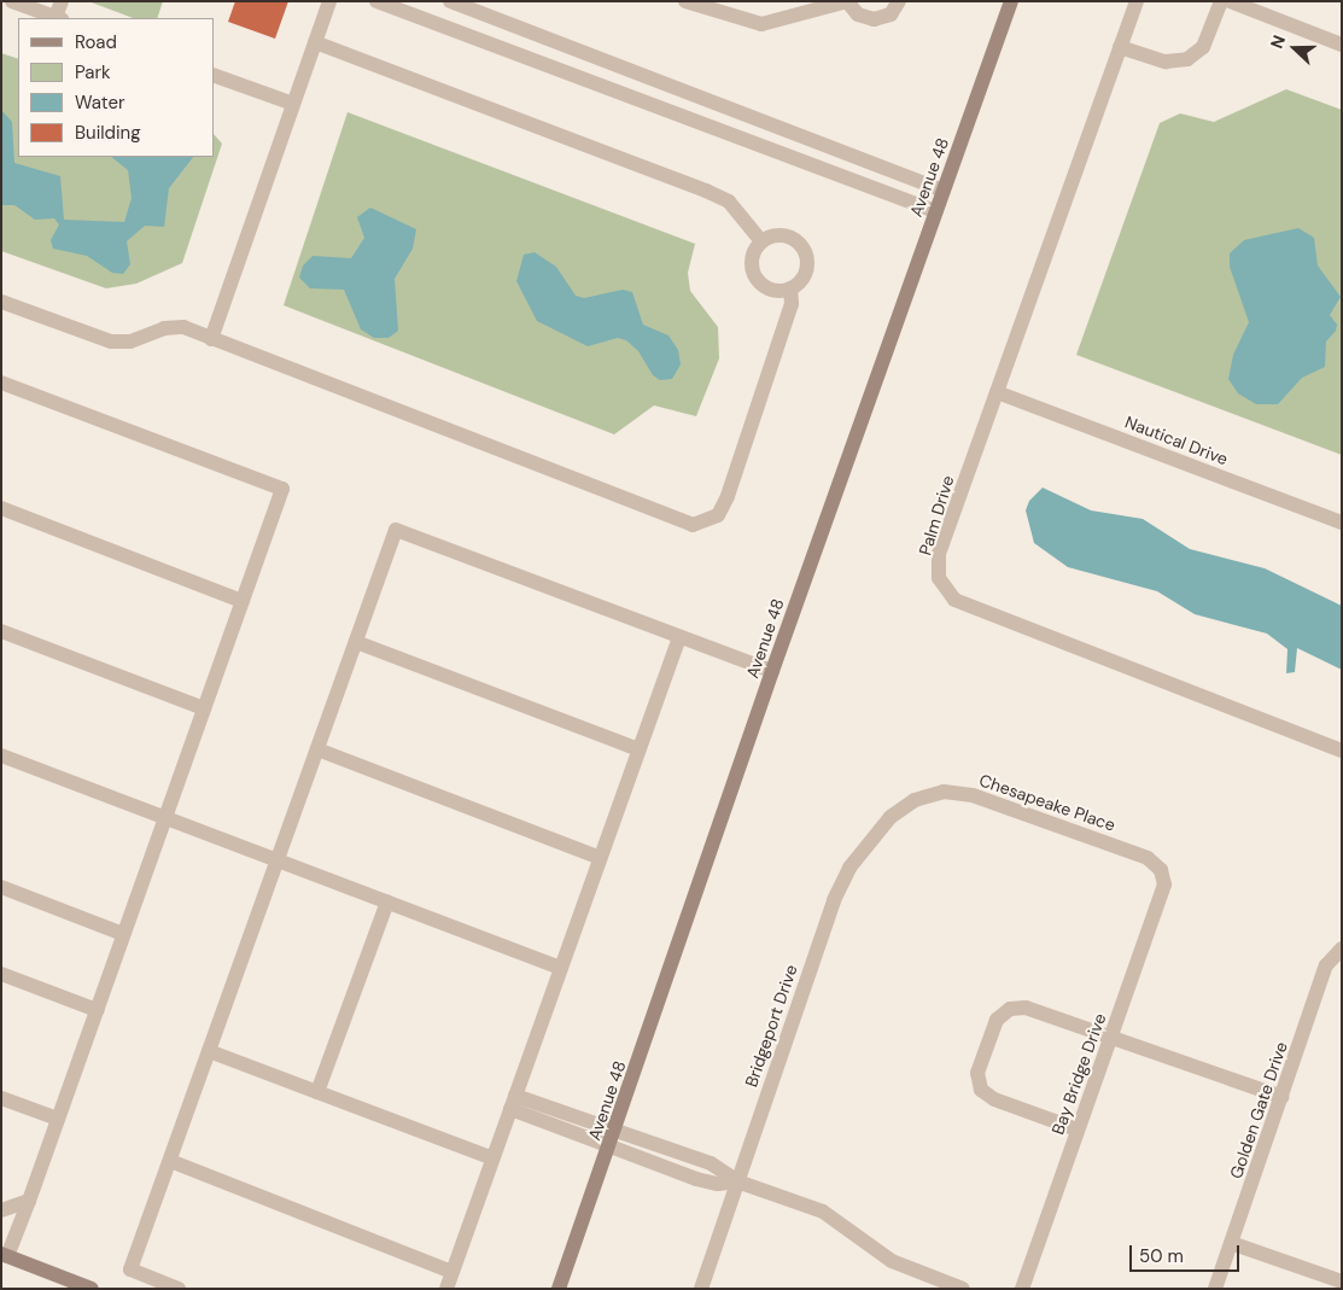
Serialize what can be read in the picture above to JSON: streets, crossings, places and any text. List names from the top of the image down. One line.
{"streets":{"main road":["Avenue 48"],"street":["Nautical Drive","Palm Drive","Chesapeake Place","Bridgeport Drive","Bay Bridge Drive","Golden Gate Drive"]},"crossings":[["Nautical Drive","Palm Drive"],["Chesapeake Place","Bridgeport Drive"],["Chesapeake Place","Bay Bridge Drive"]],"legend":["Road","Park","Water","Building"],"scale_bar":"50 m","north":"left"}
